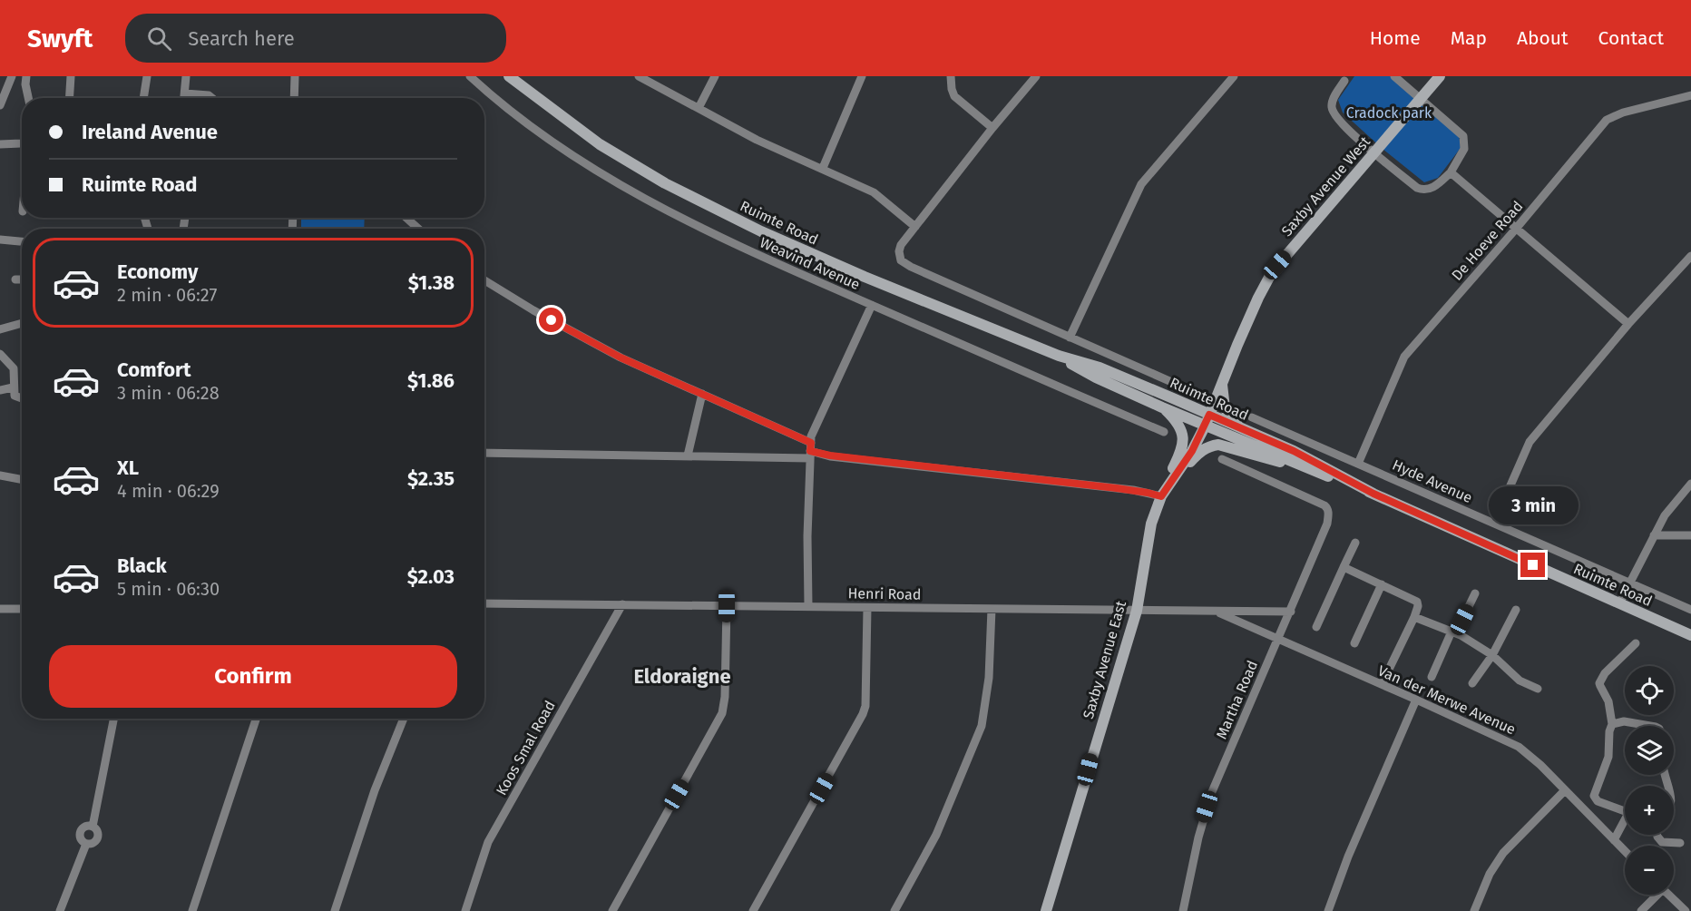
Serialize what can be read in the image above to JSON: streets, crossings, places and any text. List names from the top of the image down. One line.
{"streets":{"main road":["Saxby Avenue West","Ruimte Road","Saxby Avenue East"],"street":["De Hoeve Road","Weavind Avenue","Hyde Avenue","Henri Road","Martha Road","Van der Merwe Avenue","Koos Smal Road"]},"crossings":[["Saxby Avenue West","Ruimte Road"],["Saxby Avenue West","Saxby Avenue East"],["Ruimte Road","Saxby Avenue East"],["De Hoeve Road","Hyde Avenue"],["Henri Road","Saxby Avenue East"],["Henri Road","Martha Road"],["Henri Road","Van der Merwe Avenue"],["Henri Road","Koos Smal Road"],["Martha Road","Van der Merwe Avenue"]],"districts":["Eldoraigne"],"parks":["Cradock park"],"page":{"header":"Swyft","search":"Search here","nav":["Home","Map","About","Contact"],"banner":["Ireland Avenue","Ruimte Road"],"list":[{"name":"Economy","note":"2 min · 06:27","value":"$1.38"},{"name":"Comfort","note":"3 min · 06:28","value":"$1.86"},{"name":"XL","note":"4 min · 06:29","value":"$2.35"},{"name":"Black","note":"5 min · 06:30","value":"$2.03"}],"bubble":"3 min","buttons":"Confirm","map_buttons":["+","−"]}}
